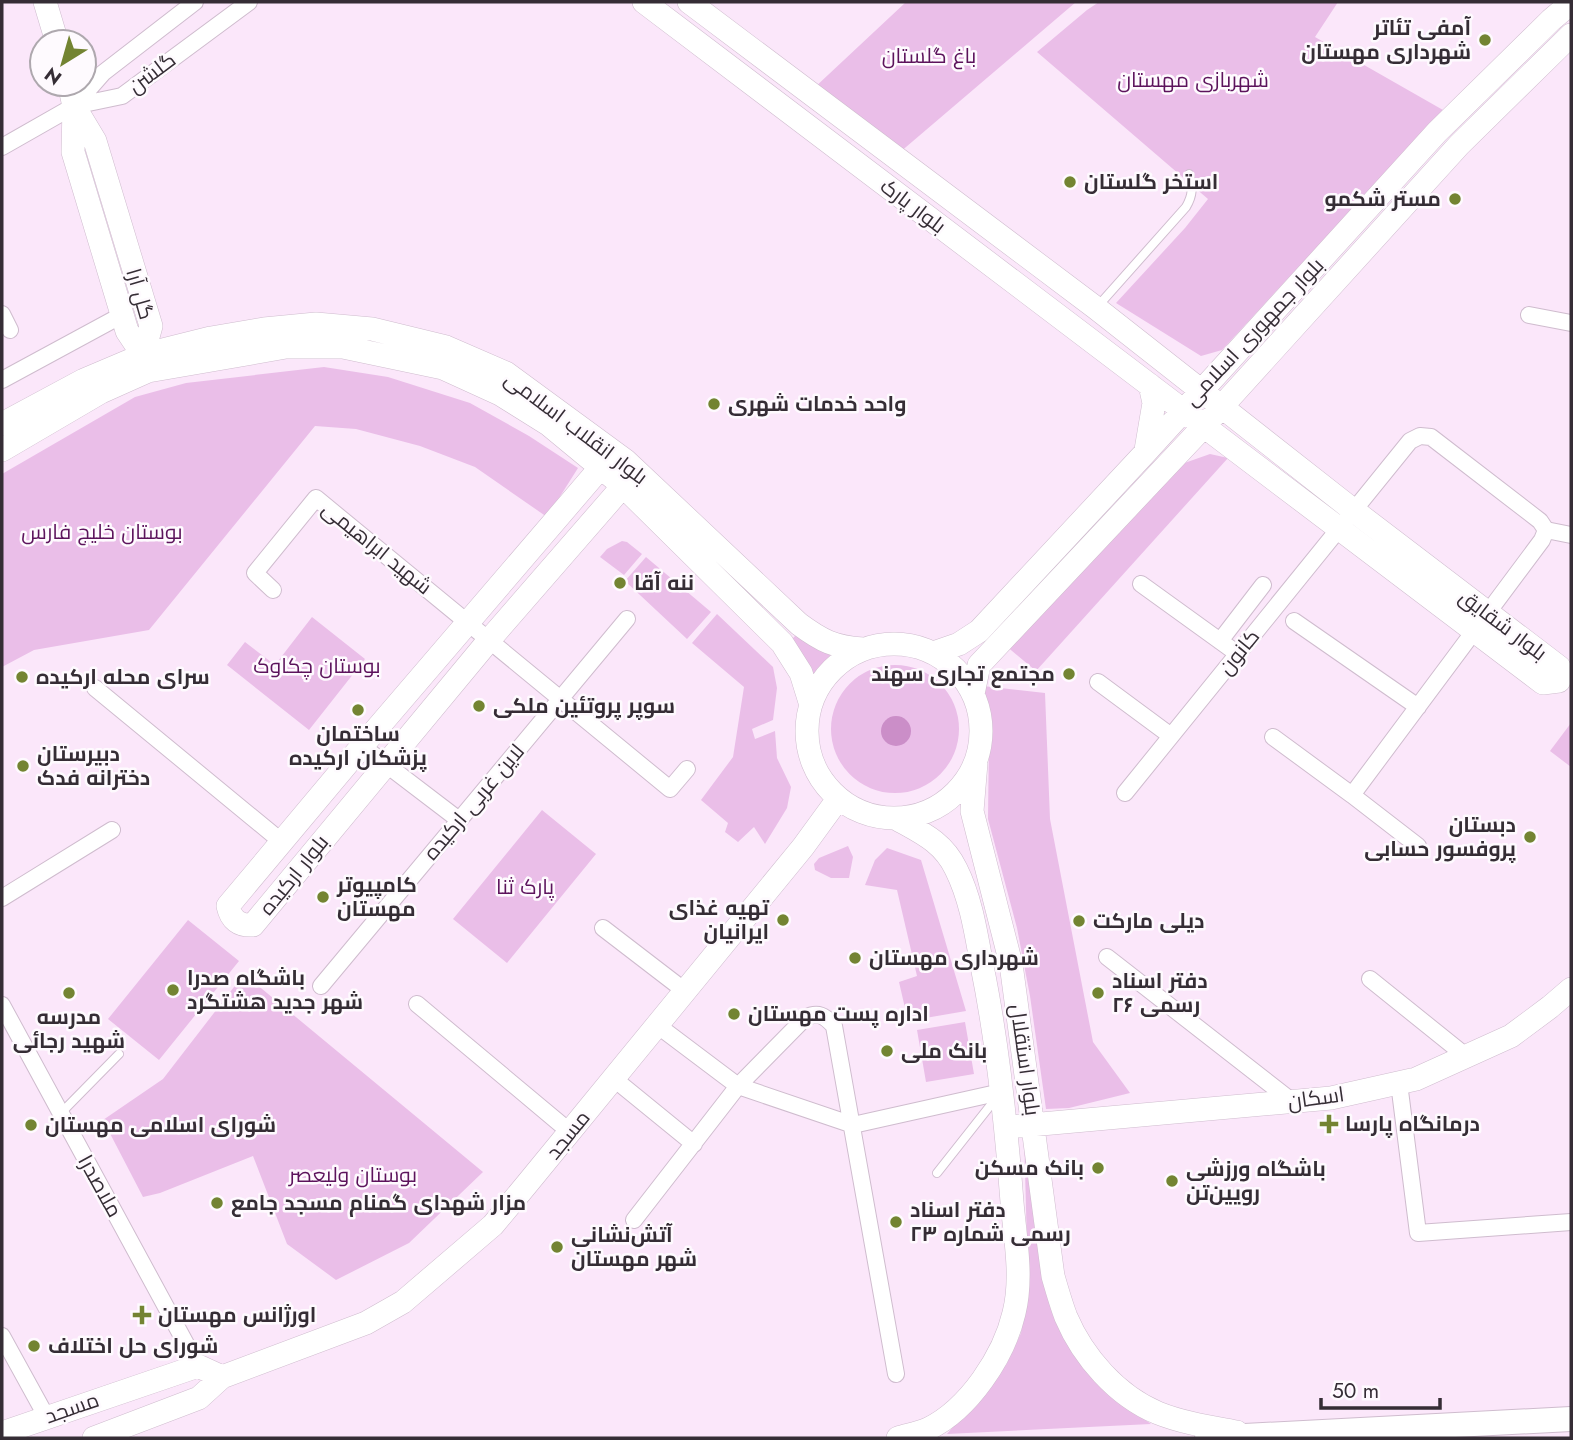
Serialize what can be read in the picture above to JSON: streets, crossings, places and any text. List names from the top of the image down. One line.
{"streets":{"street":["گلشن","بلوار پارک","گل آرا","بلوار جمهوری اسلامی","بلوار انقلاب اسلامی","شهید ابراهیمی","بلوار شقایق","کانون","لاین غربی ارکیده","بلوار ارکیده","بلوار استقلال","اسکان","مسجد","ملاصدرا"]},"crossings":[["گلشن","گل آرا"],["بلوار پارک","بلوار جمهوری اسلامی"],["بلوار پارک","بلوار شقایق"],["گل آرا","بلوار انقلاب اسلامی"],["بلوار جمهوری اسلامی","بلوار انقلاب اسلامی"],["بلوار جمهوری اسلامی","بلوار شقایق"],["بلوار جمهوری اسلامی","بلوار استقلال"],["بلوار جمهوری اسلامی","مسجد"],["بلوار انقلاب اسلامی","بلوار ارکیده"],["بلوار انقلاب اسلامی","بلوار استقلال"],["بلوار انقلاب اسلامی","مسجد"],["شهید ابراهیمی","بلوار ارکیده"],["بلوار شقایق","کانون"],["بلوار استقلال","اسکان"],["بلوار استقلال","مسجد"],["مسجد","ملاصدرا"]],"parks":["باغ گلستان","شهربازی مهستان","بوستان خلیج فارس","بوستان چکاوک","پارک ثنا","بوستان ولیعصر"],"places":{"other":["آمفی تئاتر شهرداری مهستان","استخر گلستان","مستر شکمو","واحد خدمات شهری","ننه آقا","مجتمع تجاری سهند","سرای محله ارکیده","سوپر پروتئین ملکی","ساختمان پزشکان ارکیده","دبیرستان دخترانه فدک","دبستان پروفسور حسابی","کامپیوتر مهستان","تهیه غذای ایرانیان","دیلی مارکت","شهرداری مهستان","باشگاه صدرا شهر جدید هشتگرد","مدرسه شهید رجائی","دفتر اسناد رسمی ۲۶","اداره پست مهستان","بانک ملی","شورای اسلامی مهستان","بانک مسکن","باشگاه ورزشی رویین‌تن","مزار شهدای گمنام مسجد جامع","دفتر اسناد رسمی شماره ۲۳","آتش‌نشانی شهر مهستان","شورای حل اختلاف"],"health":["درمانگاه پارسا","اورژانس مهستان"]},"scale_bar":"50 m","north":"bottom left"}
